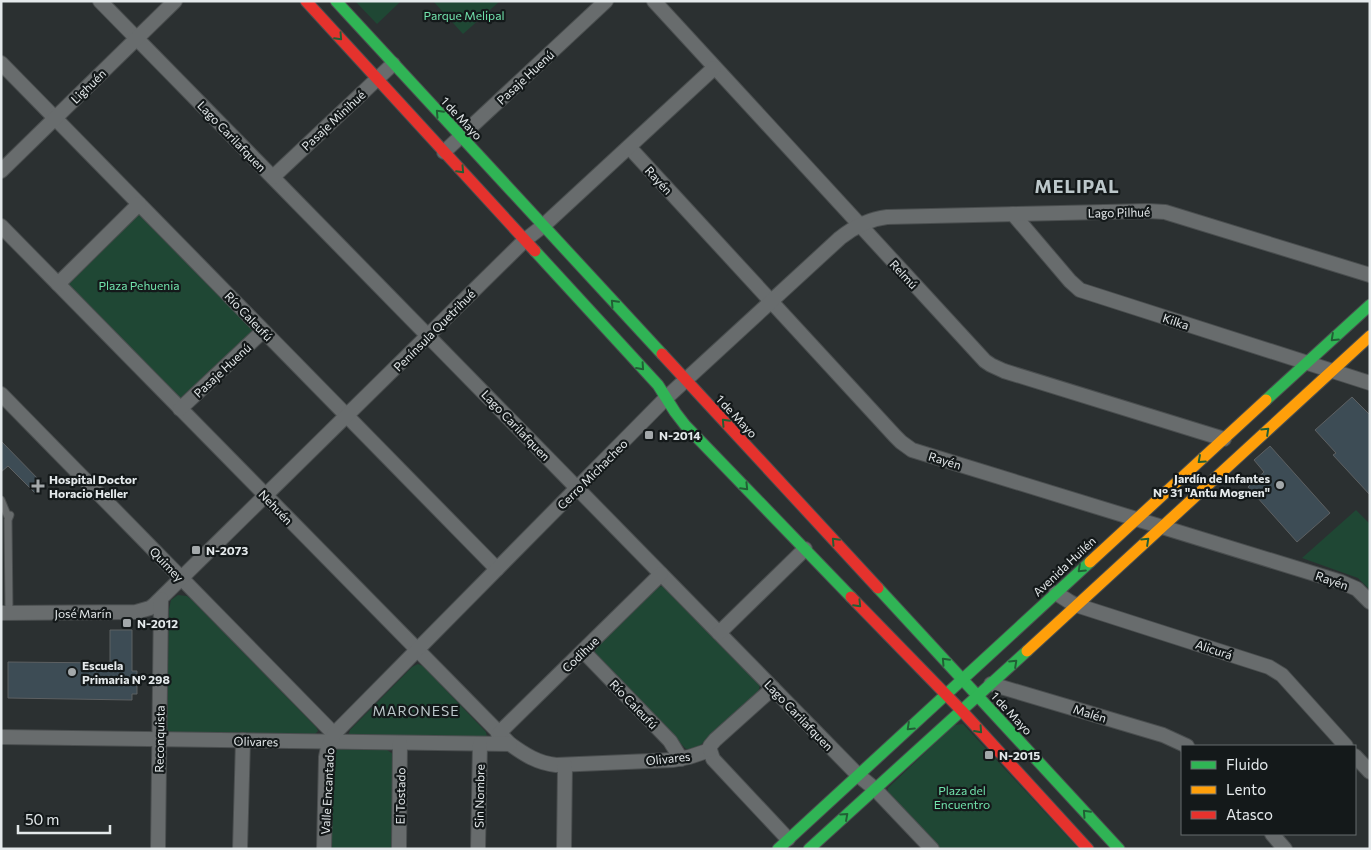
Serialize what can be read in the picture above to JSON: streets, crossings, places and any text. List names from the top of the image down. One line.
{"streets":{"main road":["1 de Mayo","Avenida Huilén"],"street":["Pasaje Huenú","Lighuén","Pasaje Minihué","Lago Carilafquen","Rayén","Lago Pilhué","Relmú","Río Caleufú","Kilka","Península Quetrihué","Cerro Michacheo","Nehuén","Quimey","José Marín","Alicurá","Codihue","Malén","Reconquista","Olivares","Valle Encantado","El Tostado","Sin Nombre"]},"crossings":[["Pasaje Huenú","1 de Mayo"],["Pasaje Huenú","Río Caleufú"],["Pasaje Huenú","Nehuén"],["Lighuén","Lago Carilafquen"],["Lighuén","Río Caleufú"],["1 de Mayo","Pasaje Minihué"],["1 de Mayo","Península Quetrihué"],["1 de Mayo","Cerro Michacheo"],["1 de Mayo","Avenida Huilén"],["Pasaje Minihué","Lago Carilafquen"],["Lago Carilafquen","Península Quetrihué"],["Lago Carilafquen","Cerro Michacheo"],["Lago Carilafquen","Avenida Huilén"],["Lago Carilafquen","Codihue"],["Rayén","Península Quetrihué"],["Rayén","Cerro Michacheo"],["Rayén","Avenida Huilén"],["Lago Pilhué","Relmú"],["Lago Pilhué","Kilka"],["Lago Pilhué","Cerro Michacheo"],["Relmú","Península Quetrihué"],["Relmú","Cerro Michacheo"],["Relmú","Avenida Huilén"],["Río Caleufú","Península Quetrihué"],["Río Caleufú","Cerro Michacheo"],["Río Caleufú","Codihue"],["Río Caleufú","Olivares"],["Kilka","Avenida Huilén"],["Península Quetrihué","Nehuén"],["Península Quetrihué","Quimey"],["Península Quetrihué","José Marín"],["Península Quetrihué","Reconquista"],["Cerro Michacheo","Nehuén"],["Cerro Michacheo","Quimey"],["Cerro Michacheo","Olivares"],["Cerro Michacheo","Valle Encantado"],["Nehuén","Codihue"],["Nehuén","Olivares"],["Quimey","Olivares"],["Quimey","Valle Encantado"],["Avenida Huilén","Alicurá"],["José Marín","Reconquista"],["Reconquista","Olivares"],["Olivares","Valle Encantado"],["Olivares","El Tostado"],["Olivares","Sin Nombre"]],"districts":["MELIPAL","MARONESE"],"parks":["Parque Melipal","Plaza Pehuenia","Plaza del Encuentro"],"places":{"transit":["N-2014","N-2073","N-2012","N-2015"],"other":["Jardín de Infantes N° 31 \"Antu Mognen\"","Escuela Primaria Nº 298"],"health":["Hospital Doctor Horacio Heller"]},"legend":["Fluido","Lento","Atasco"],"scale_bar":"50 m"}
